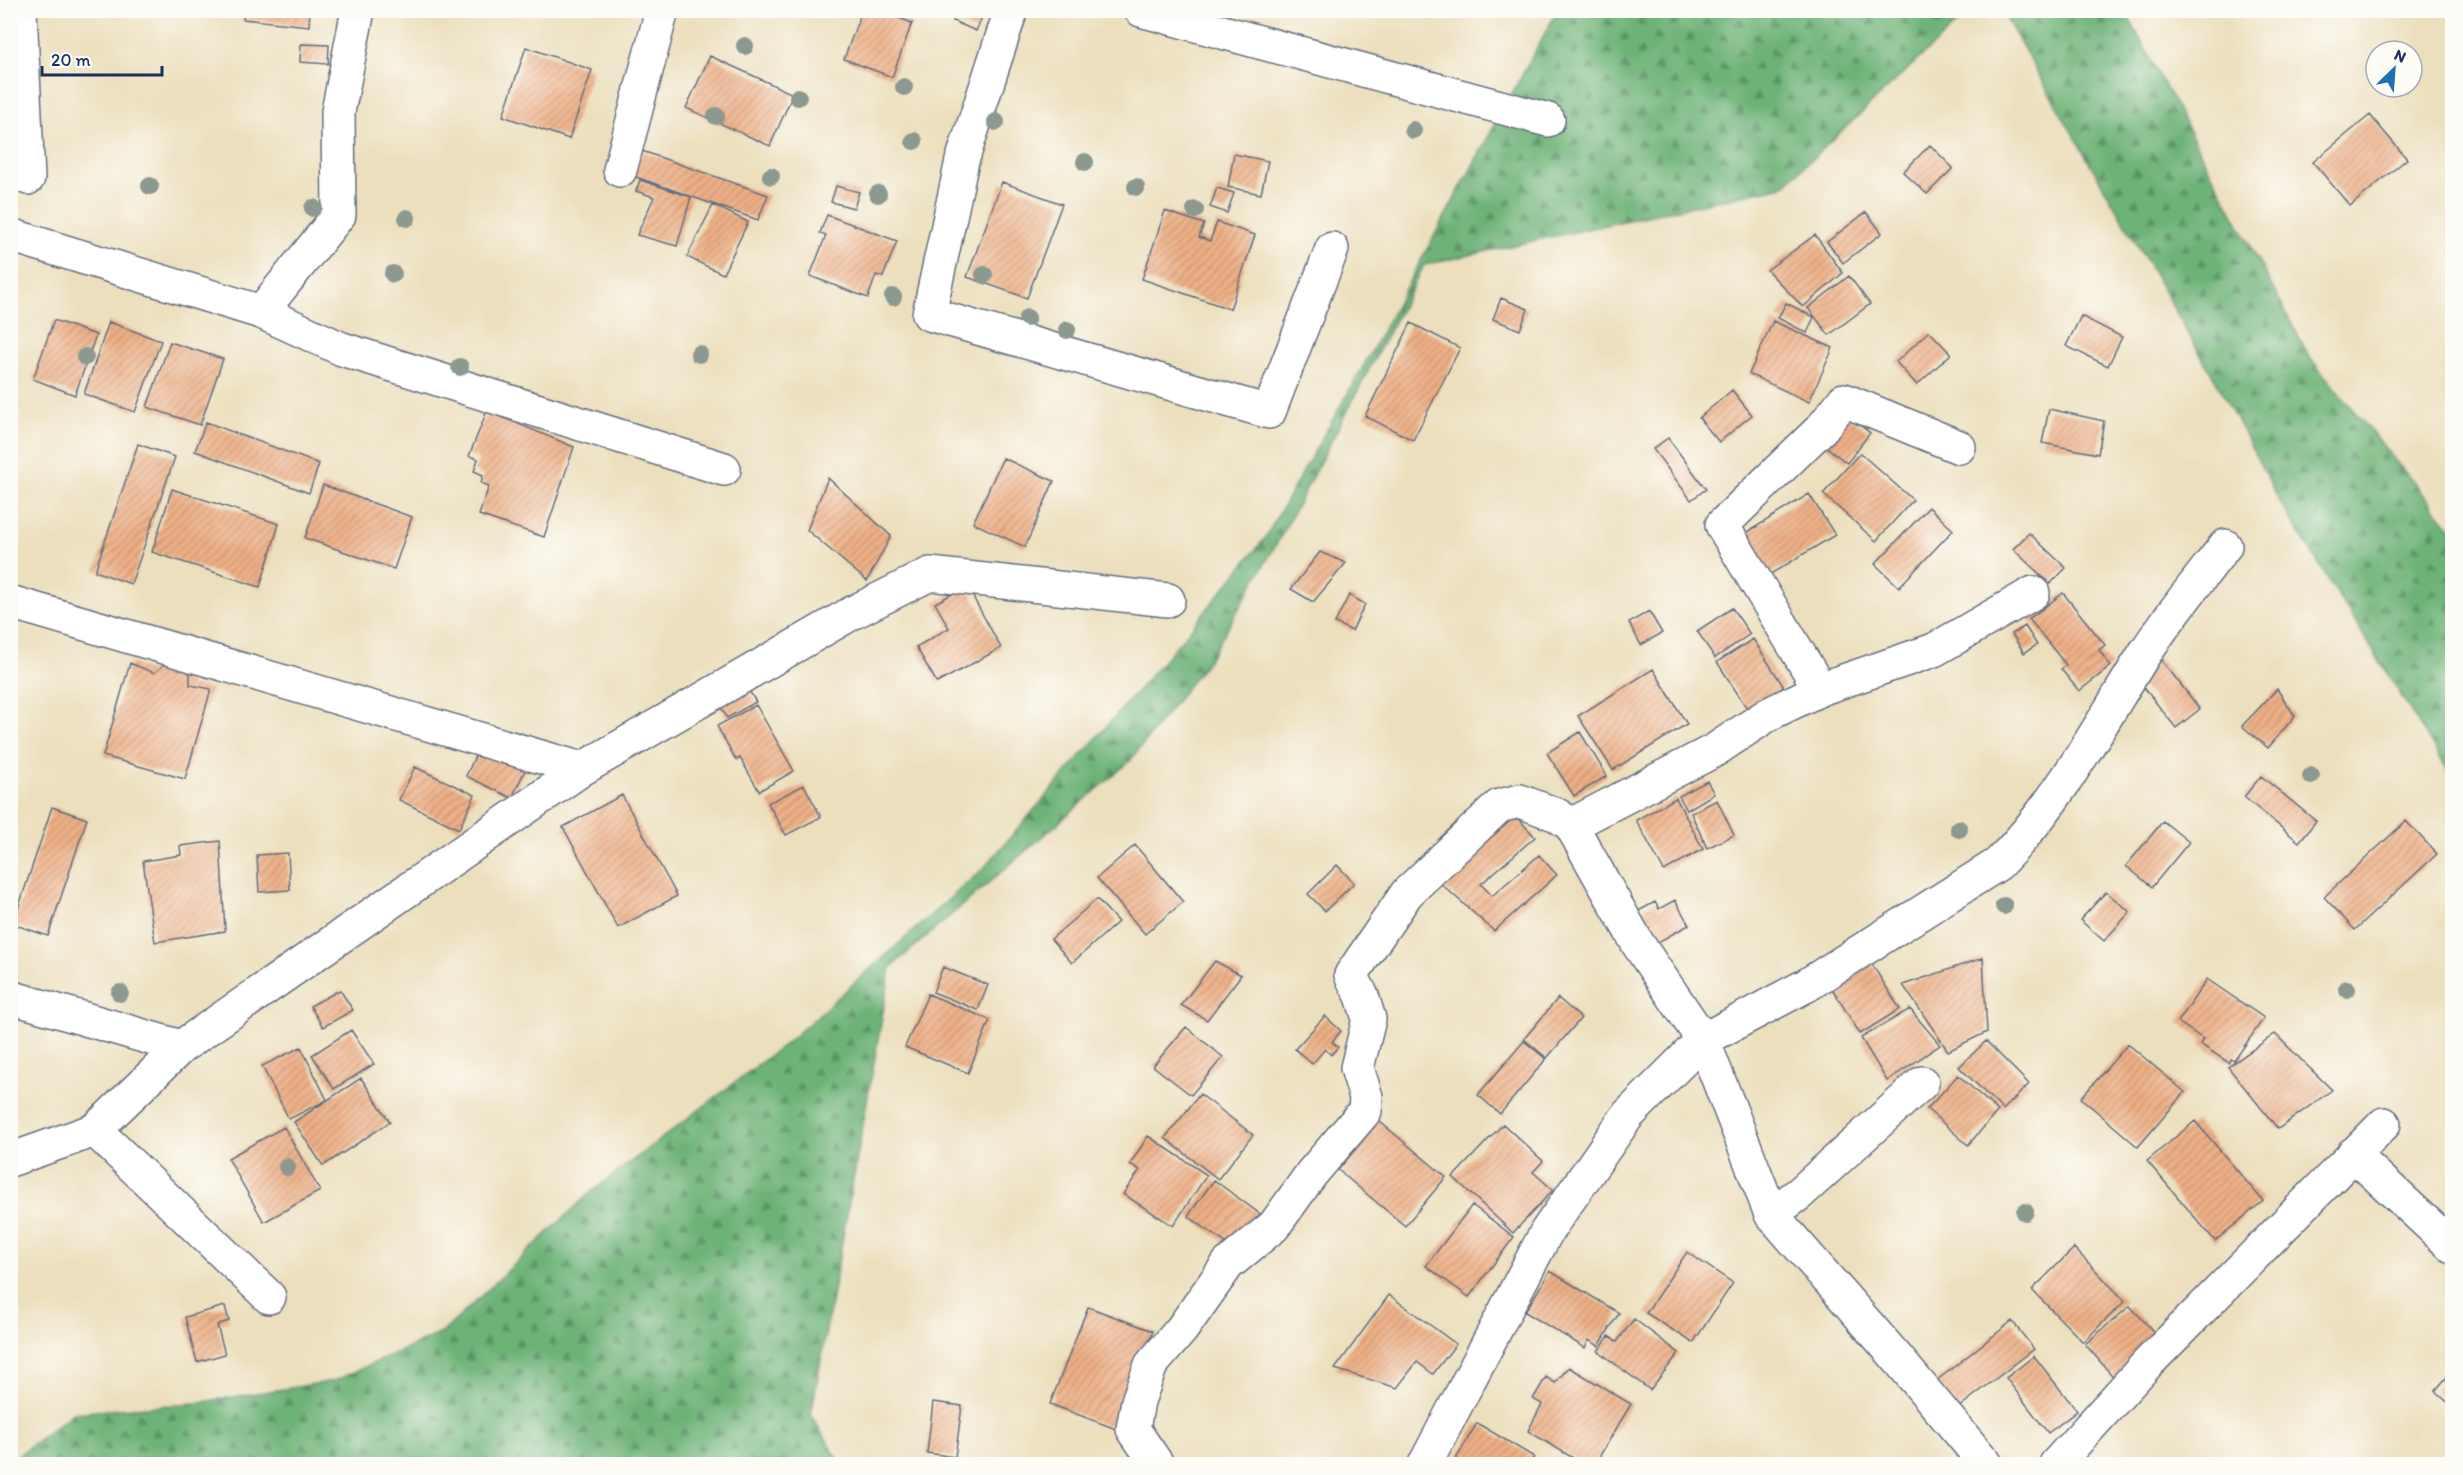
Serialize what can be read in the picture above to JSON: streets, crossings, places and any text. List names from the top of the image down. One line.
{"scale_bar":"20 m","north":"top right"}
